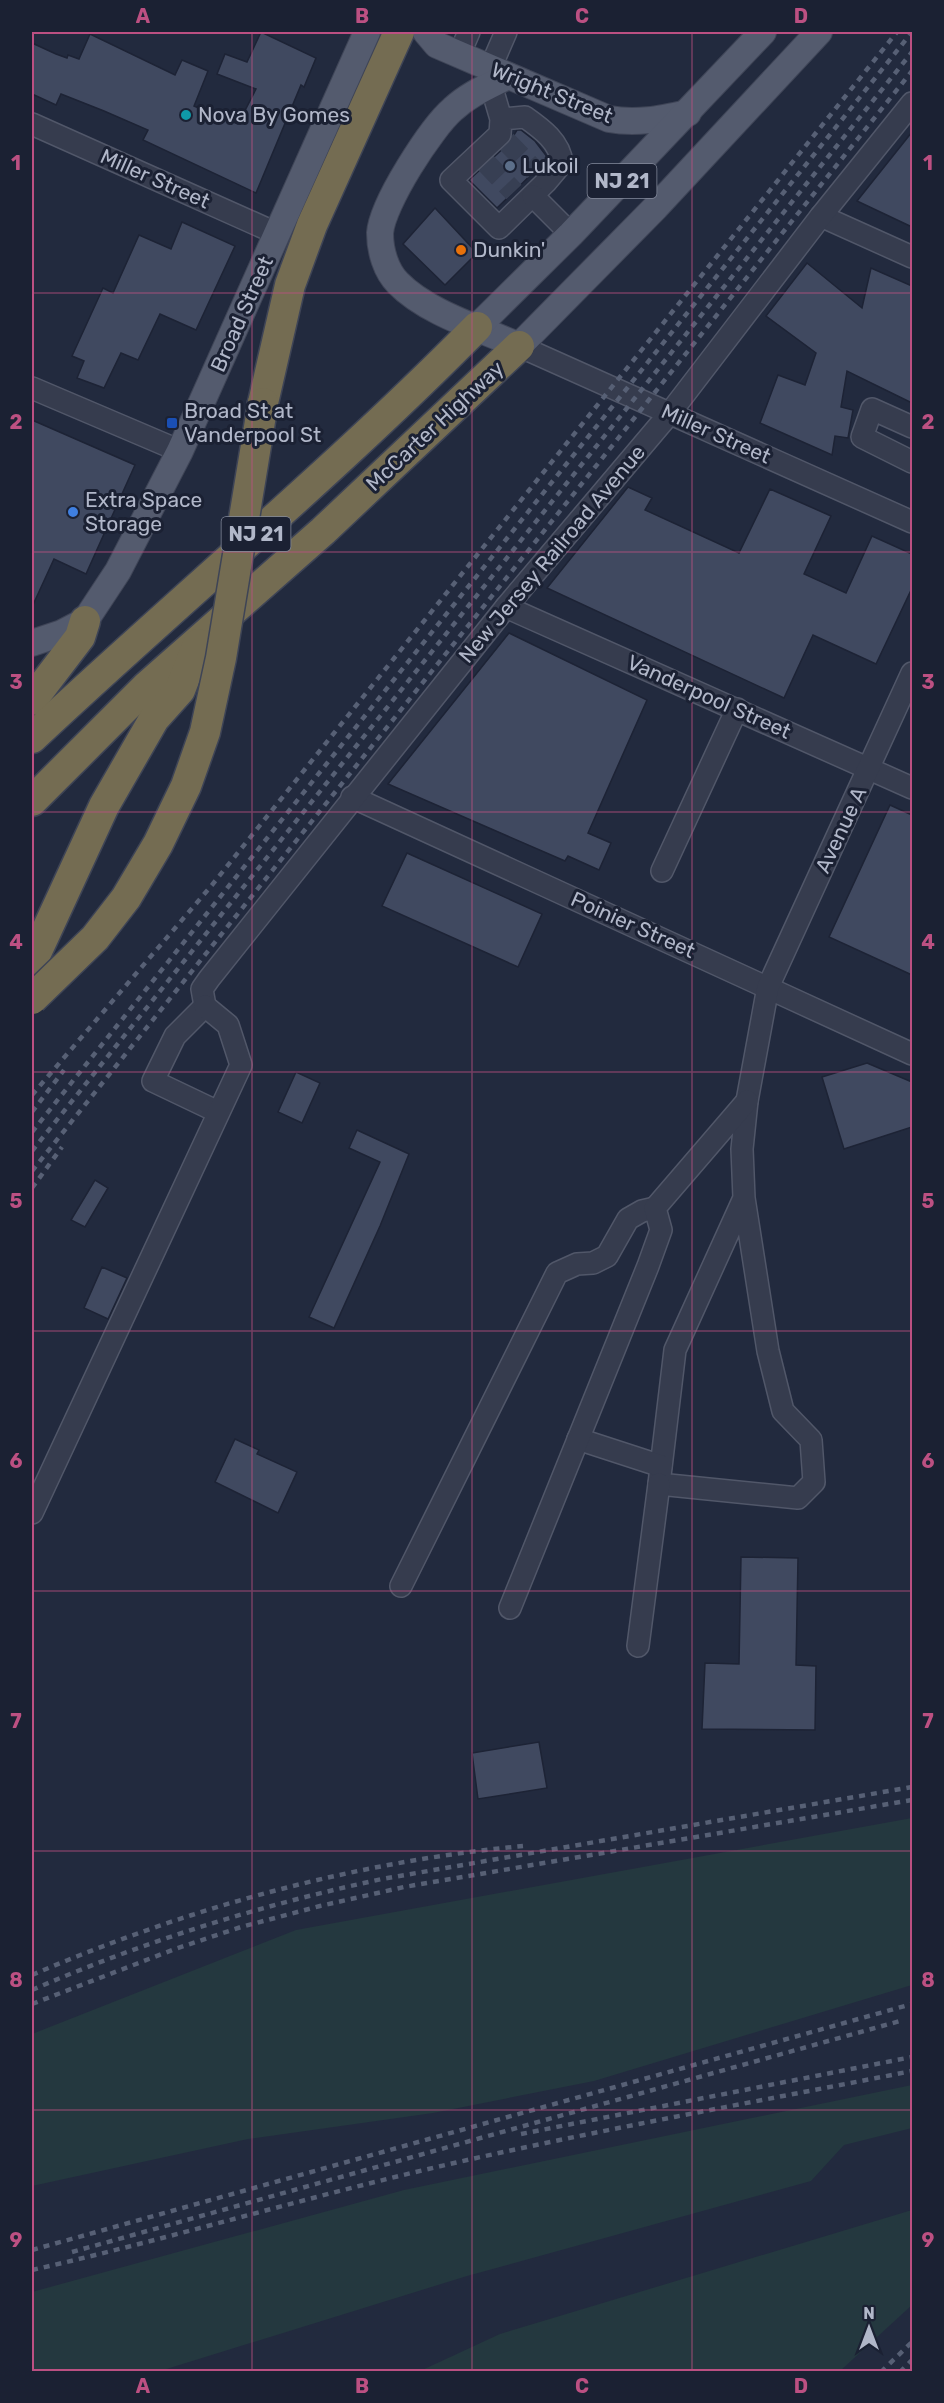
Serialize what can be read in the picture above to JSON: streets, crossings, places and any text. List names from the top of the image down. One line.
{"streets":{"highway":["NJ 21","McCarter Highway"],"main road":["Wright Street","Broad Street"],"street":["Miller Street","New Jersey Railroad Avenue","Vanderpool Street","Avenue A","Poinier Street"]},"crossings":[["Wright Street","McCarter Highway"],["Miller Street","Broad Street"],["Miller Street","McCarter Highway"],["Miller Street","New Jersey Railroad Avenue"],["New Jersey Railroad Avenue","Vanderpool Street"],["New Jersey Railroad Avenue","Poinier Street"],["Vanderpool Street","Avenue A"],["Avenue A","Poinier Street"]],"places":{"other":["Nova By Gomes","Lukoil","Dunkin'","Extra Space Storage"],"transit":["Broad St at Vanderpool St"]},"north":"top","grid":{"columns":["A","B","C","D"],"rows":["1","2","3","4","5","6","7","8","9"]}}
